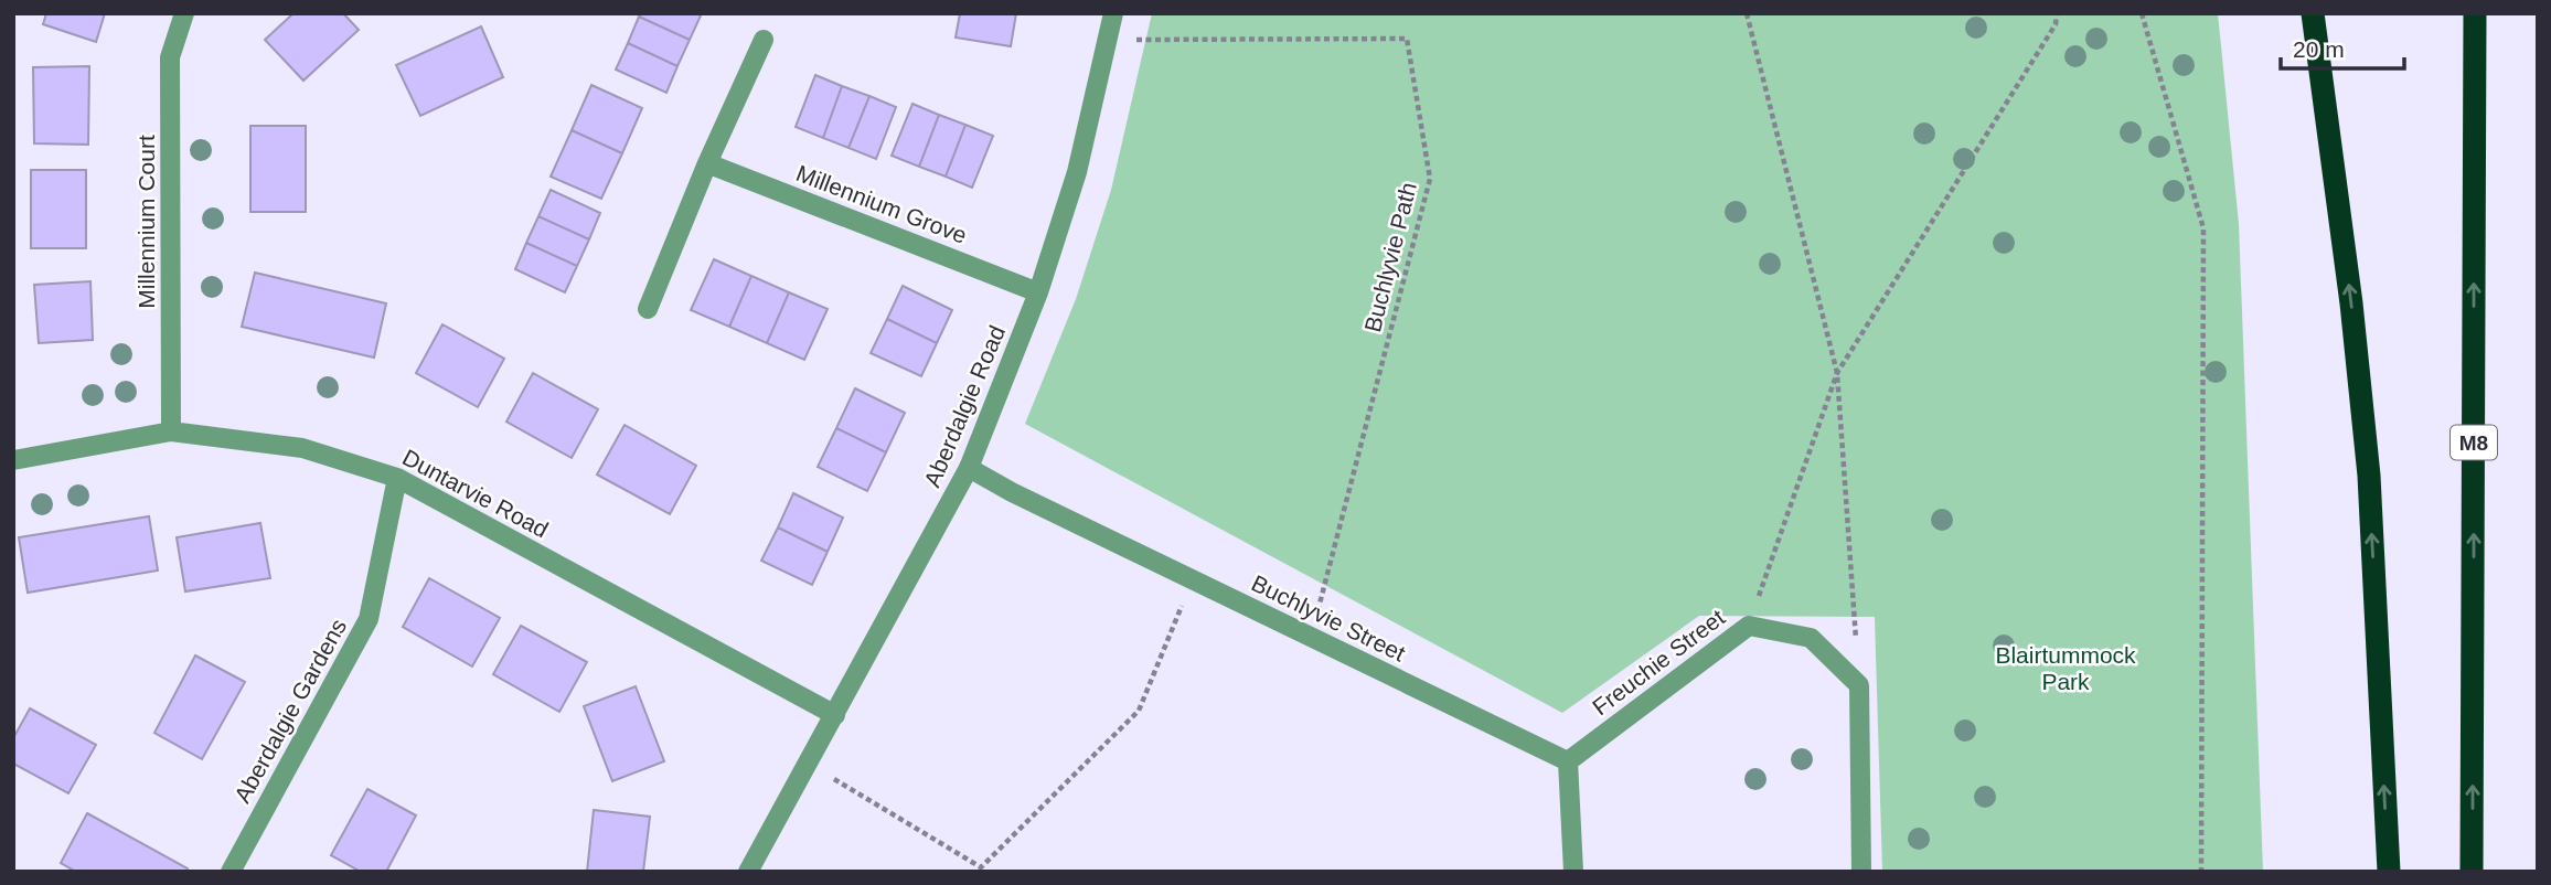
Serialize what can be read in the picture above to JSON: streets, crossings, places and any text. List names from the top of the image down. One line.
{"streets":{"highway":["M8"],"street":["Millennium Grove","Millennium Court","Aberdalgie Road","Duntarvie Road","Buchlyvie Street","Freuchie Street","Aberdalgie Gardens"],"path":["Buchlyvie Path"]},"crossings":[["Millennium Grove","Aberdalgie Road"],["Millennium Court","Duntarvie Road"],["Buchlyvie Path","Aberdalgie Road"],["Buchlyvie Path","Buchlyvie Street"],["Aberdalgie Road","Duntarvie Road"],["Aberdalgie Road","Buchlyvie Street"],["Duntarvie Road","Aberdalgie Gardens"],["Buchlyvie Street","Freuchie Street"]],"parks":["Blairtummock Park"],"scale_bar":"20 m"}
